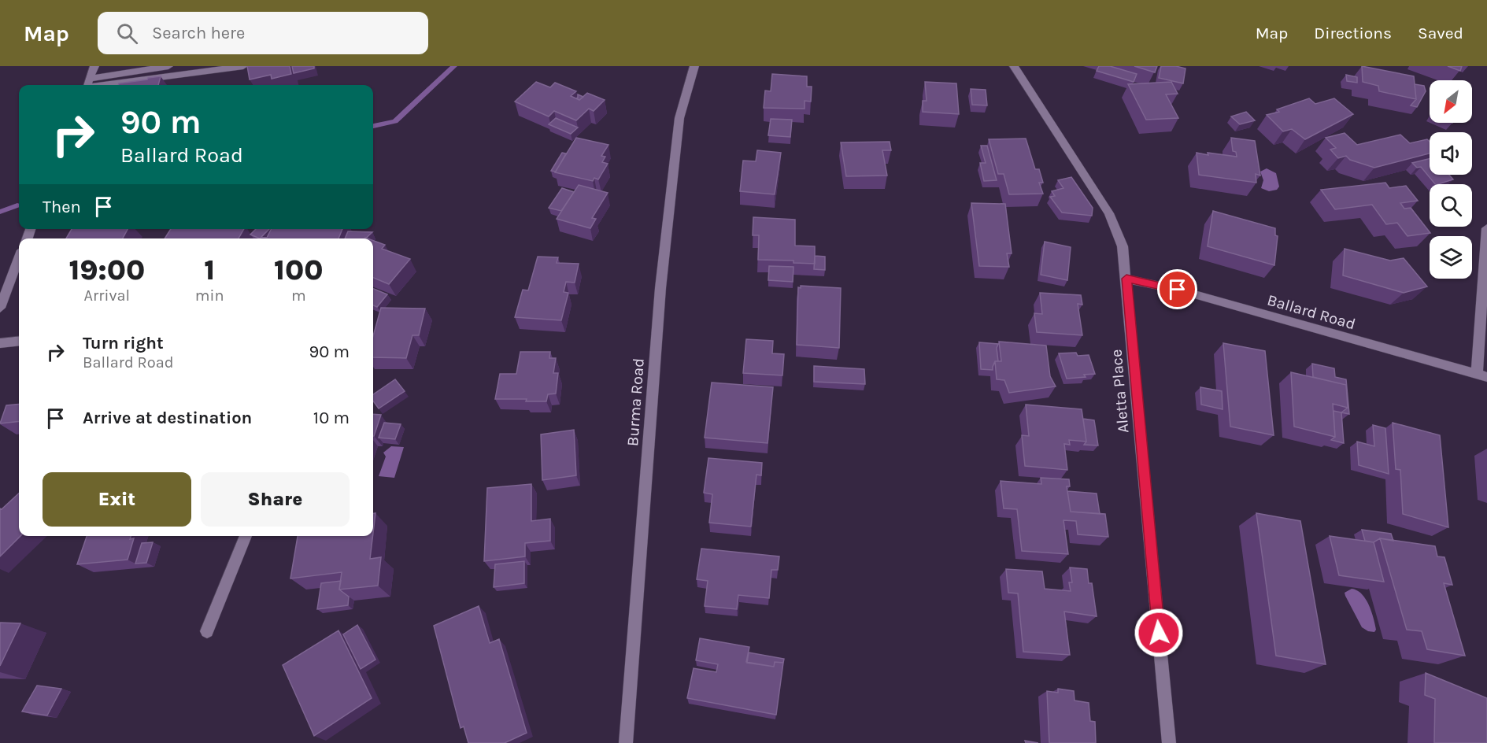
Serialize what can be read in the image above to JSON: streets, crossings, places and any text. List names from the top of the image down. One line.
{"streets":{"street":["Ballard Road","Aletta Place","Burma Road"]},"crossings":[["Ballard Road","Aletta Place"]],"north":"bottom left","page":{"header":"Map","search":"Search here","nav":["Map","Directions","Saved"],"turn":["90 m","Ballard Road"],"then":"Then","eta":["19:00","Arrival","1","min","100","m"],"list":[{"name":"Turn right","note":"Ballard Road","value":"90 m"},{"name":"Arrive at destination","value":"10 m"}],"buttons":["Exit","Share"]}}
